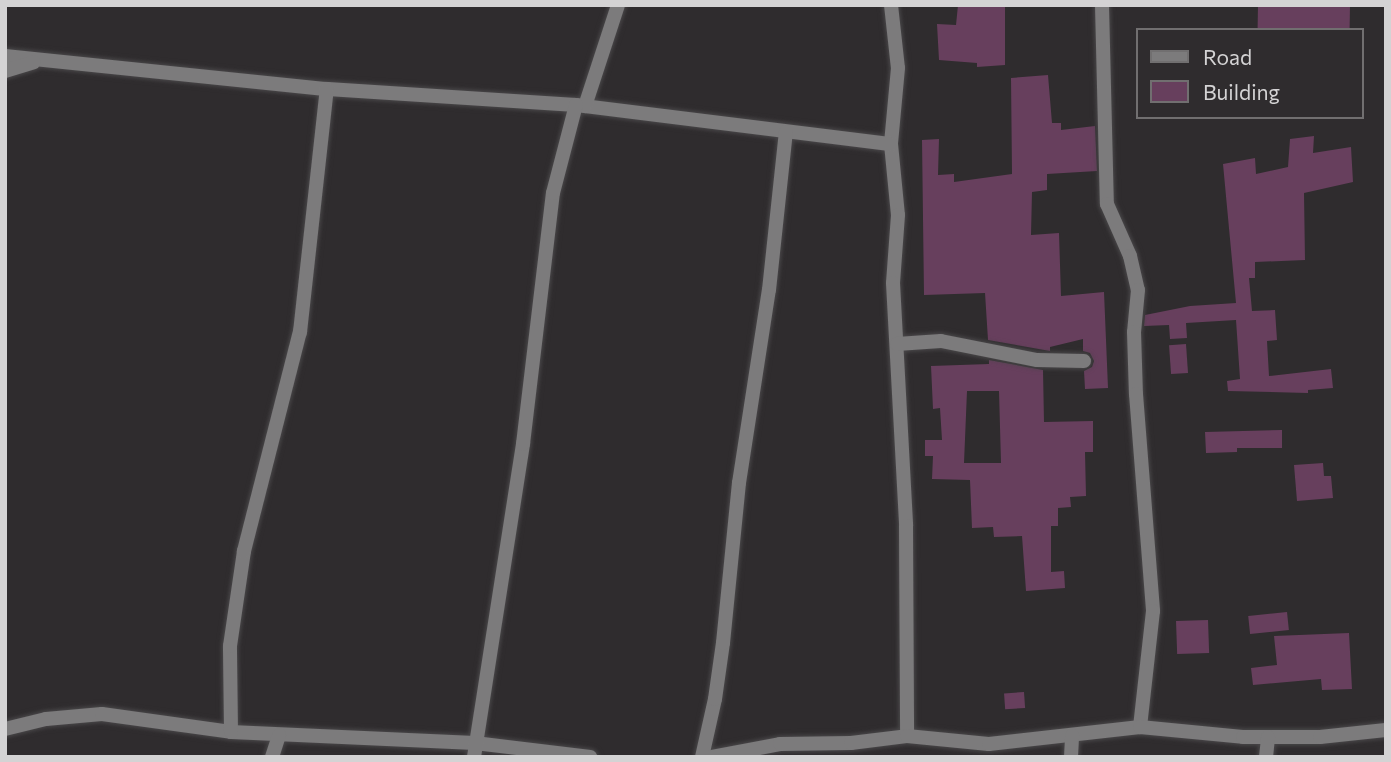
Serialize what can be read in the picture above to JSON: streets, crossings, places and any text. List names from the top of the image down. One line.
{"legend":["Road","Building"]}
